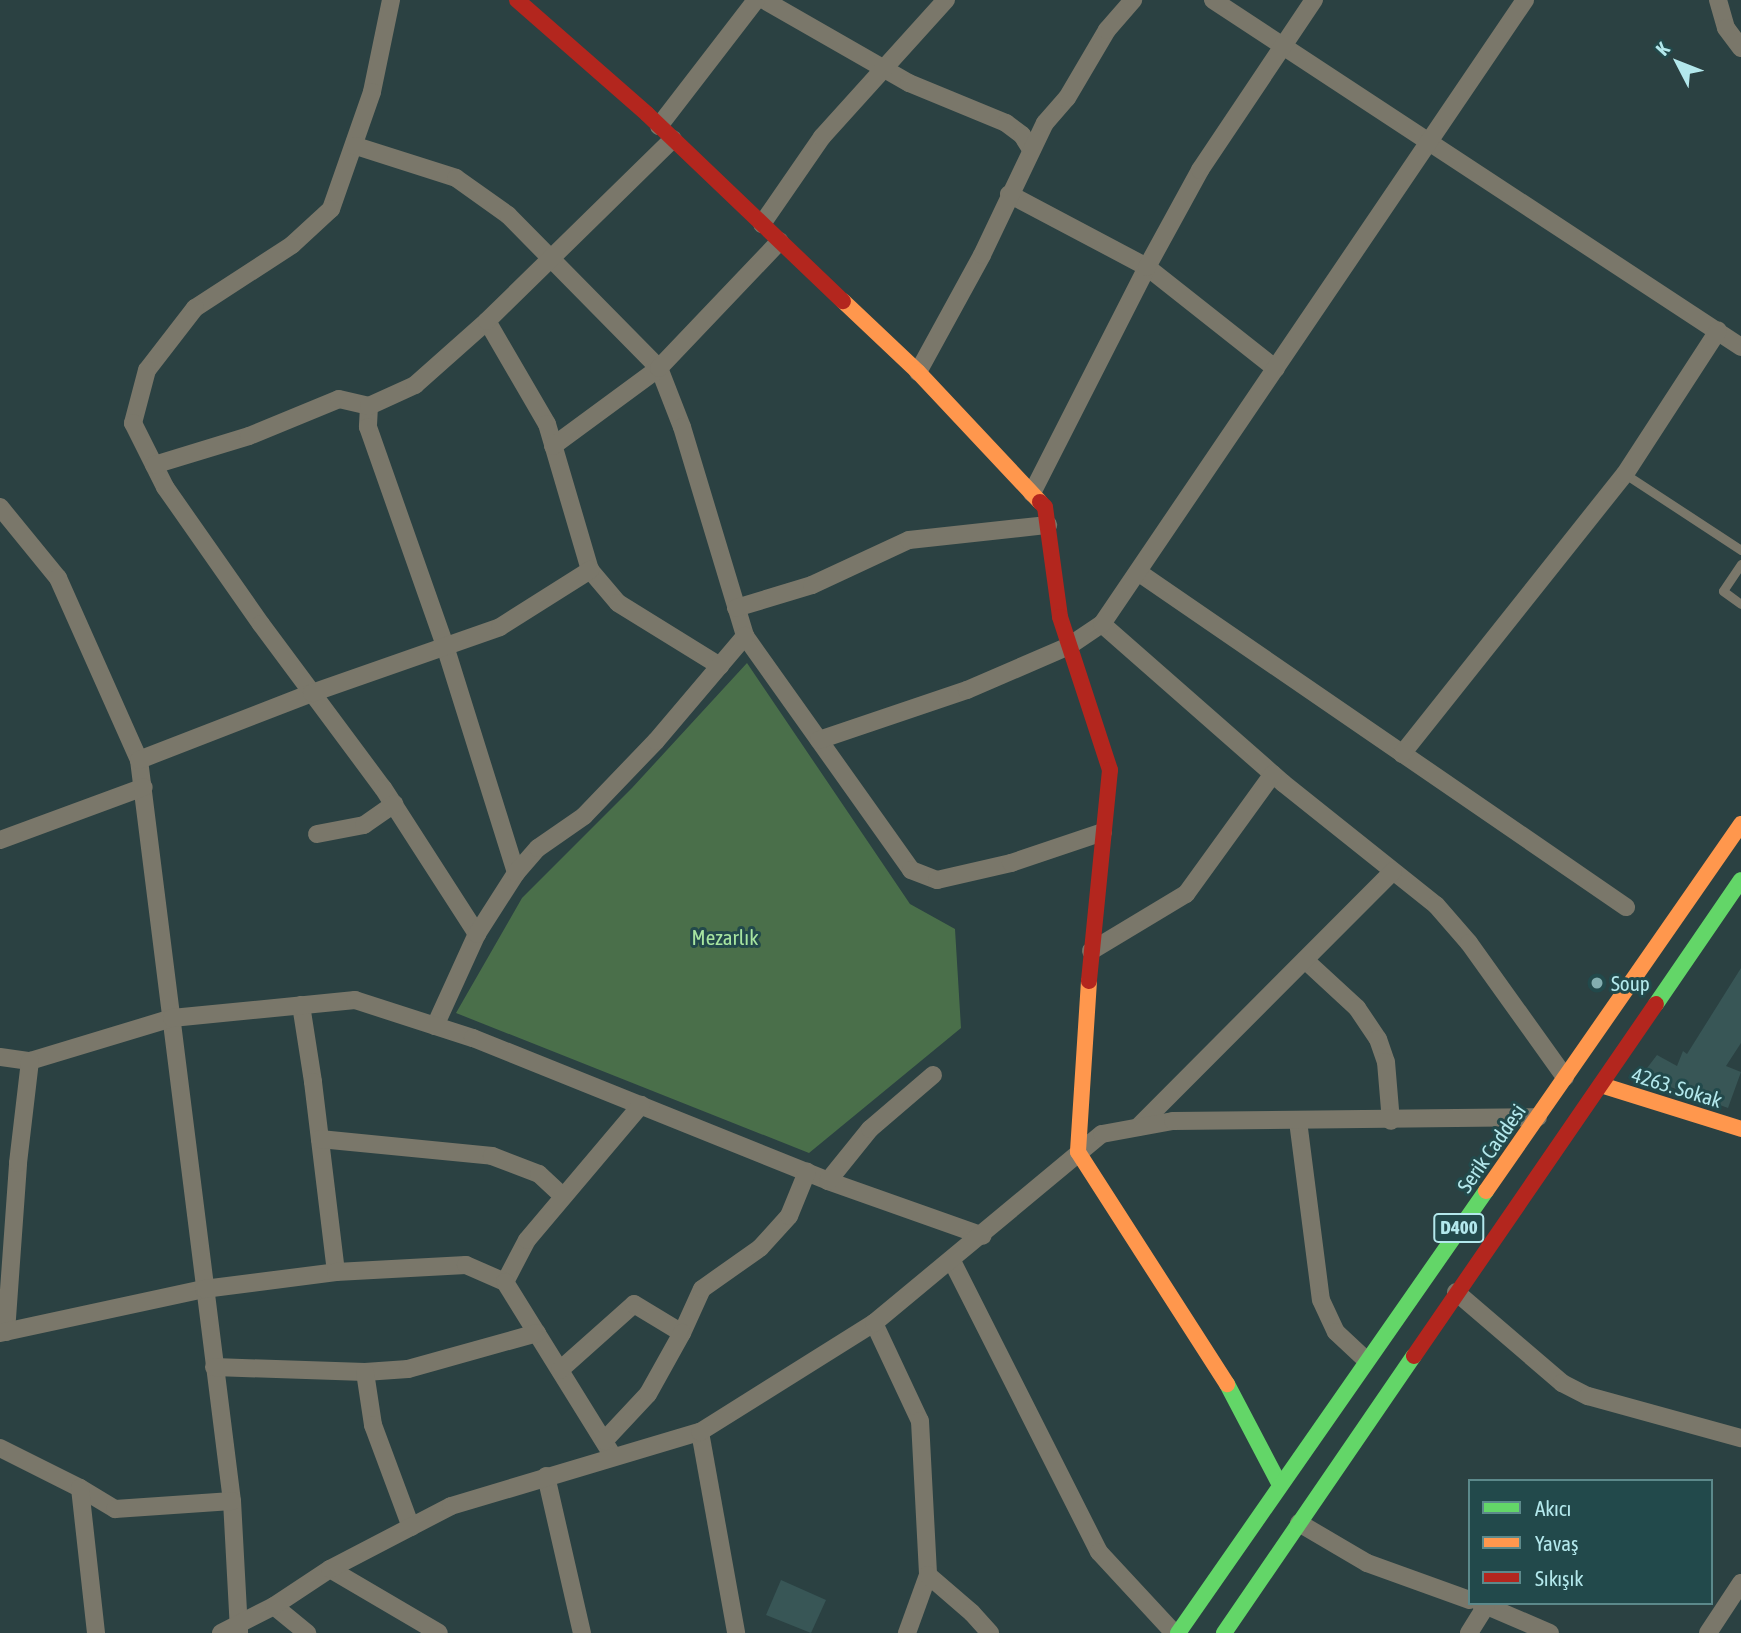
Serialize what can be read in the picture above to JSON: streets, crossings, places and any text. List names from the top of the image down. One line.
{"streets":{"main road":["4263. Sokak","Serik Caddesi","D400"]},"crossings":[["4263. Sokak","D400"]],"parks":["Mezarlık"],"places":["Soup"],"legend":["Akıcı","Yavaş","Sıkışık"],"north":"top left"}
